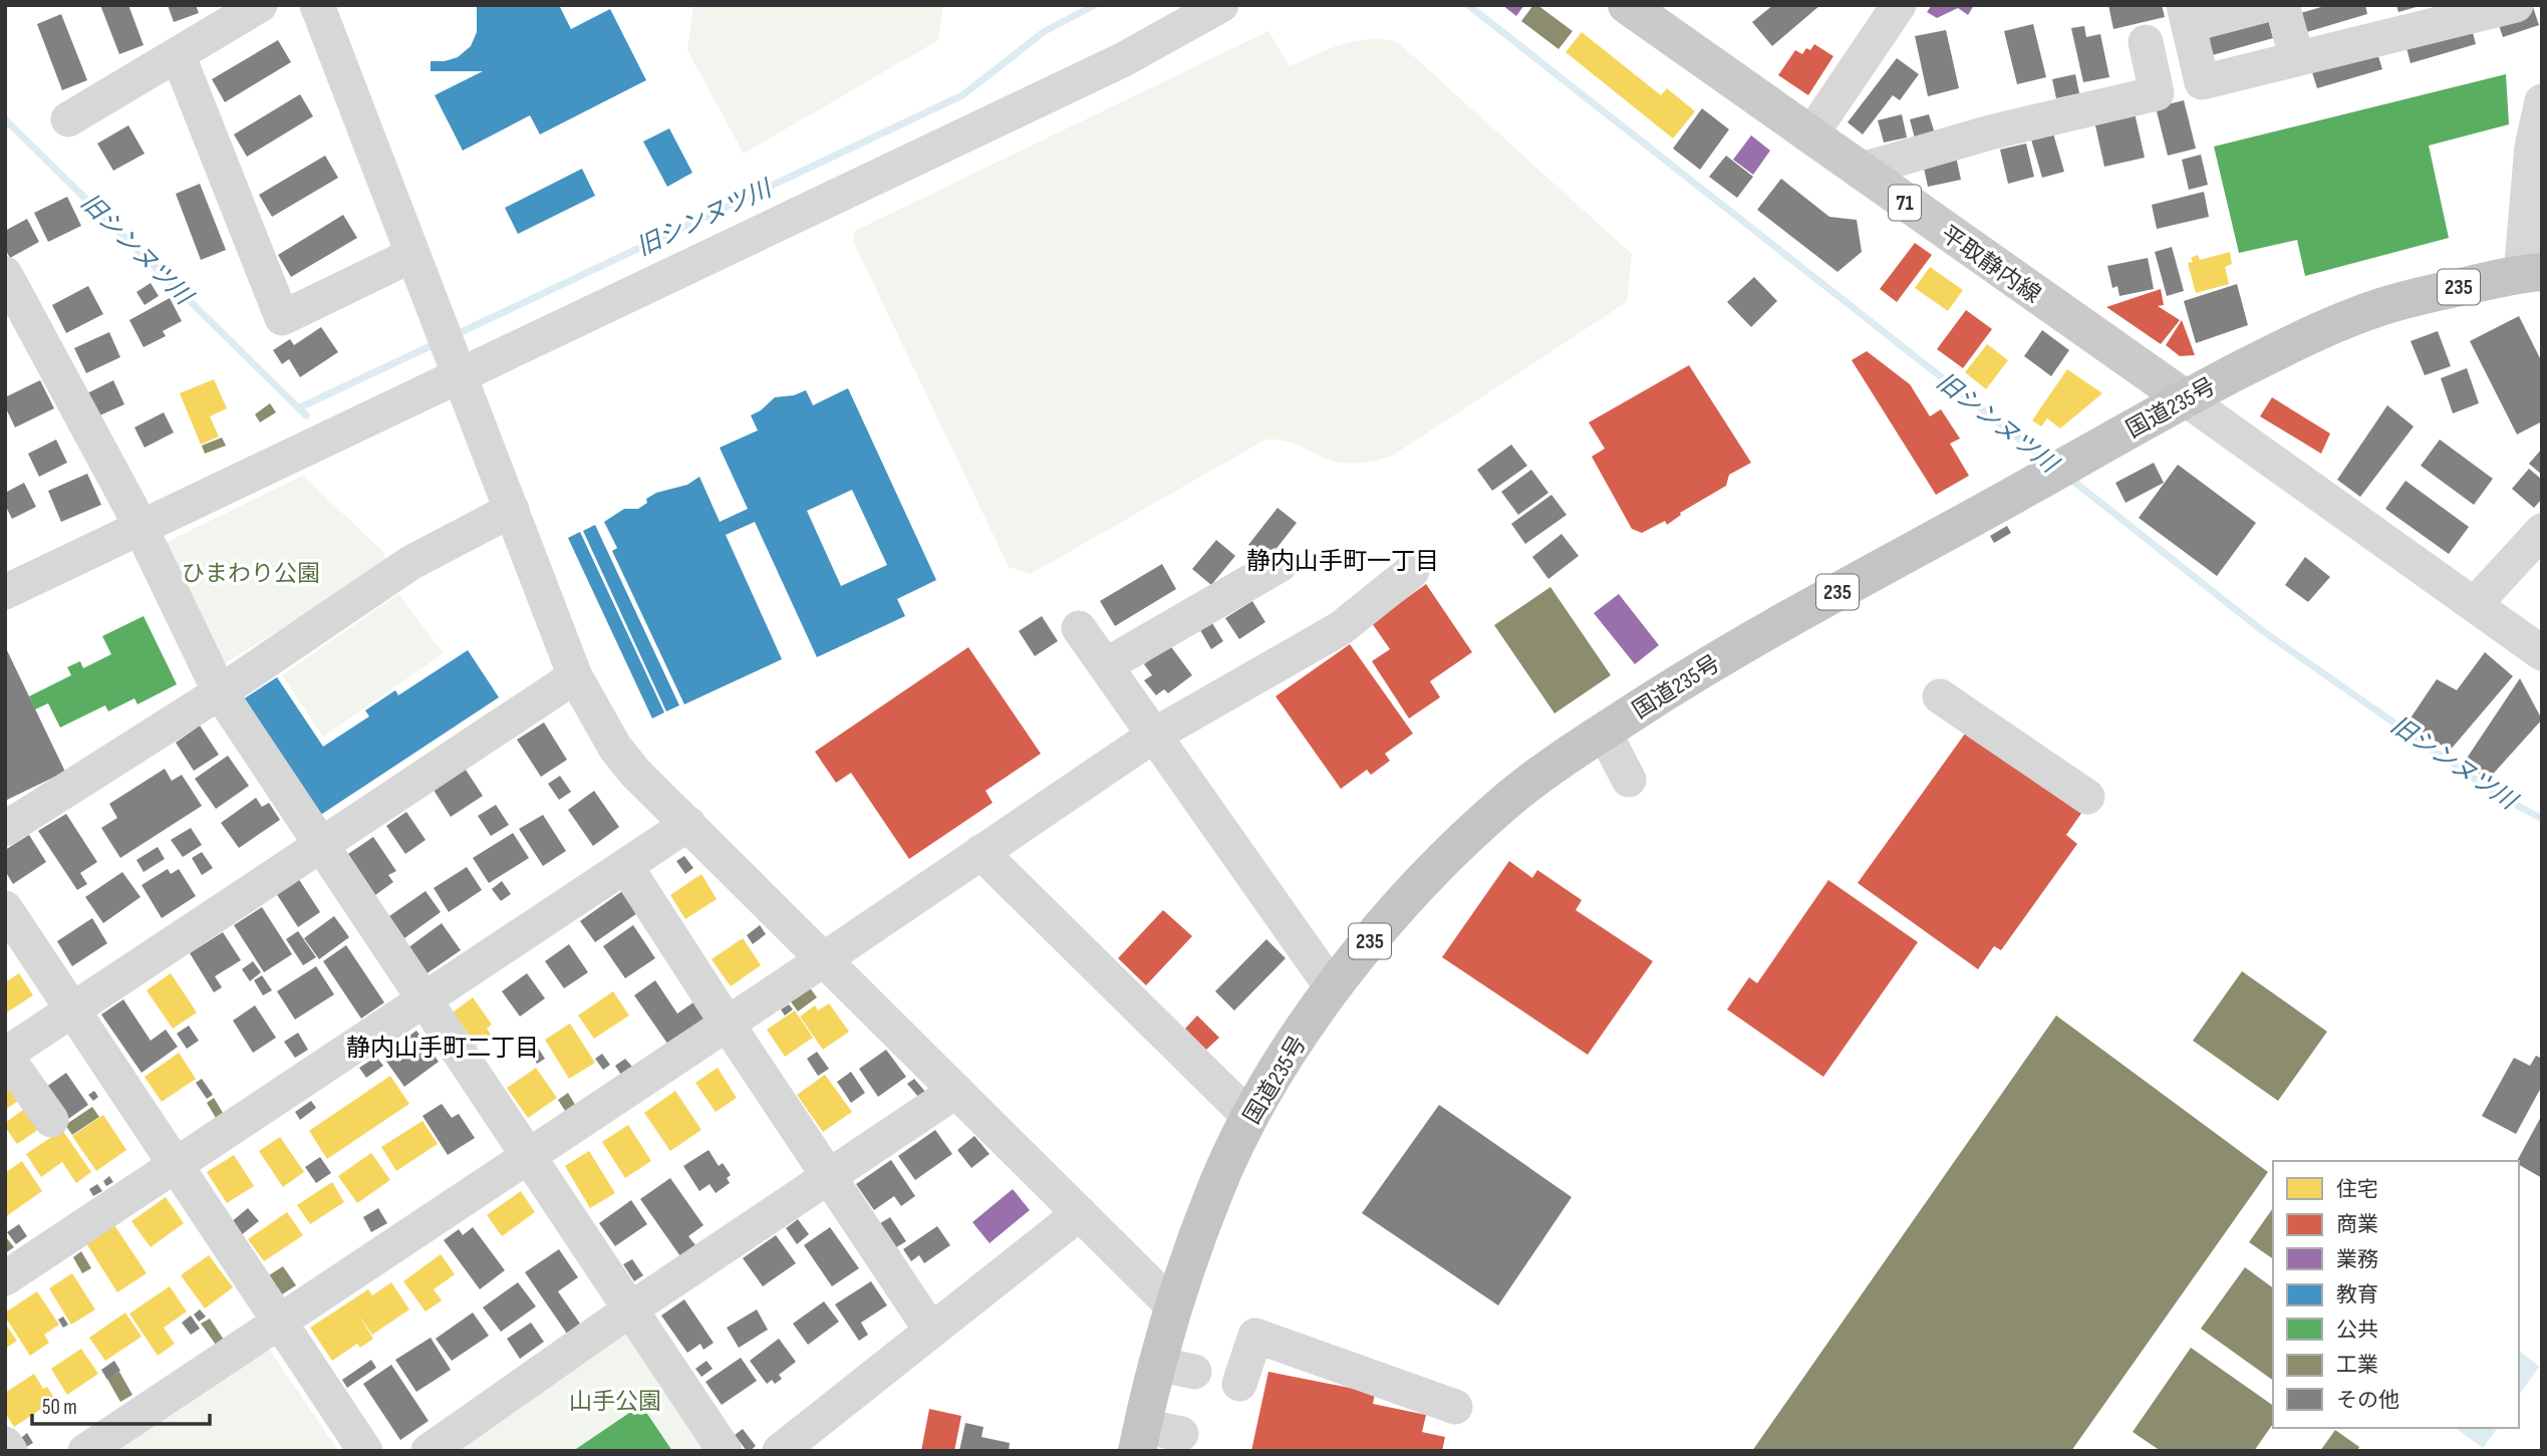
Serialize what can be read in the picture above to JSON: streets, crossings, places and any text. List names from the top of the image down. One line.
{"streets":{"highway":["235","国道235号"],"main road":["71","平取静内線"]},"crossings":[["平取静内線","国道235号"]],"districts":["静内山手町一丁目","静内山手町二丁目"],"water":["旧シンヌツ川"],"parks":["ひまわり公園","山手公園"],"legend":["住宅","商業","業務","教育","公共","工業","その他"],"scale_bar":"50 m"}
